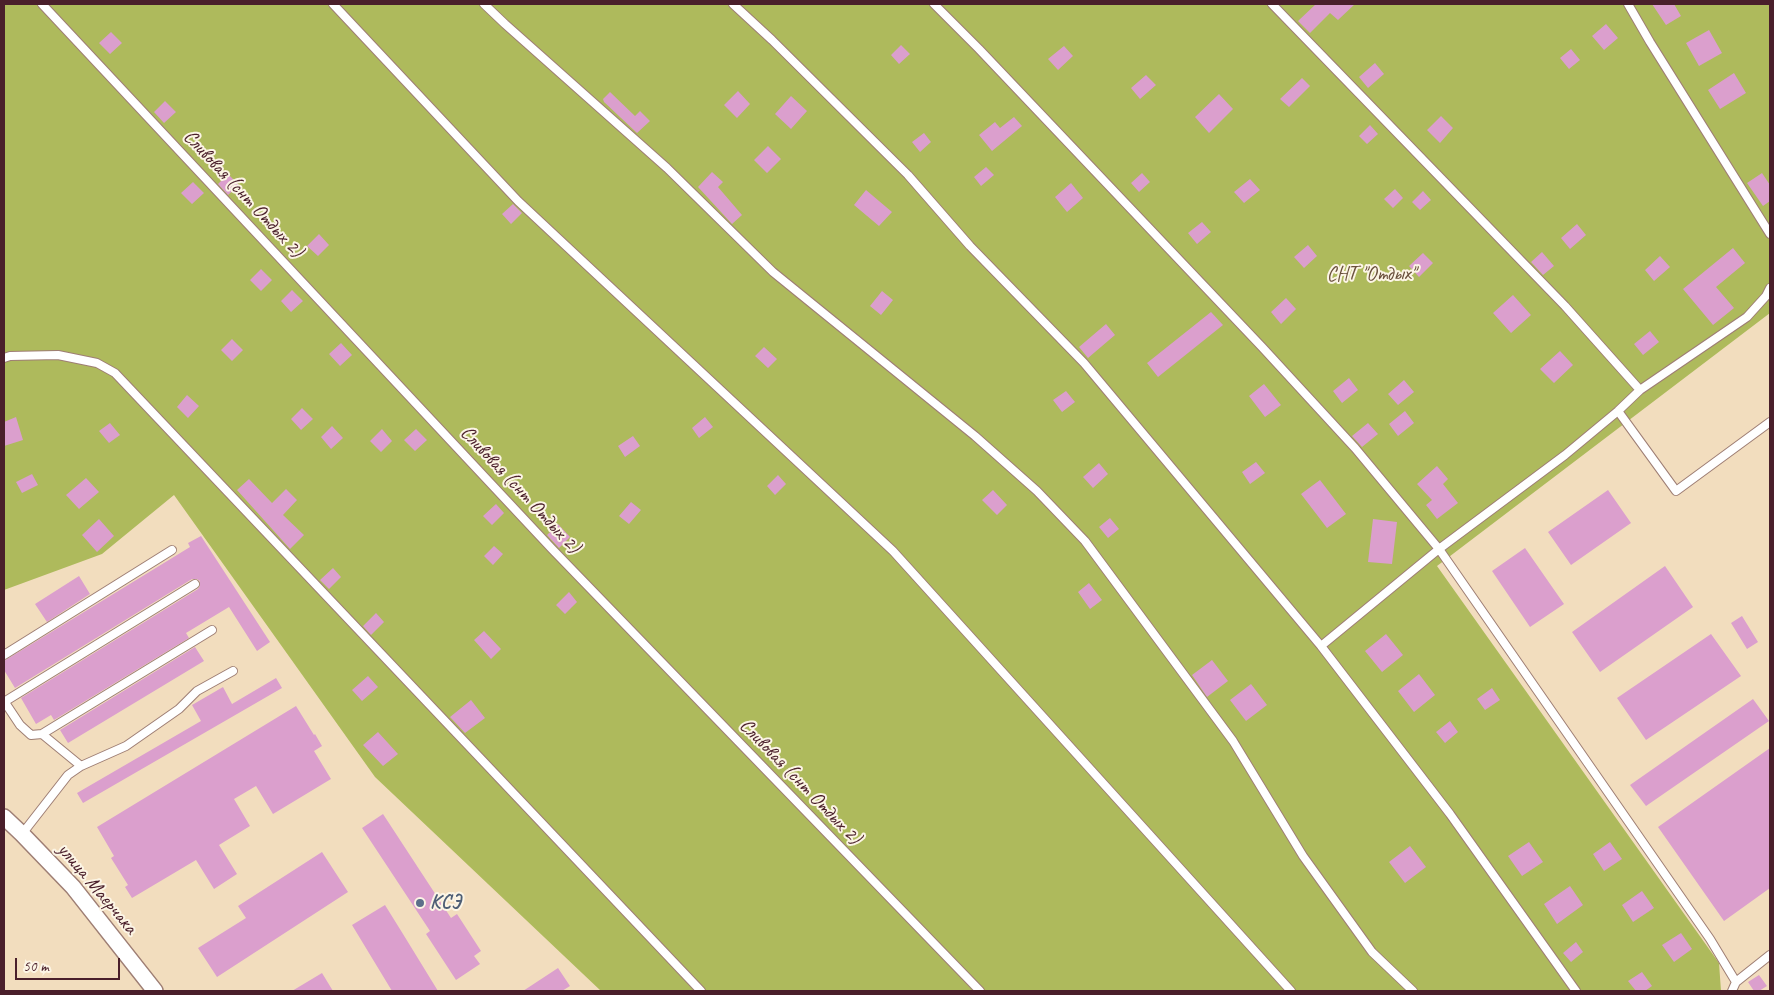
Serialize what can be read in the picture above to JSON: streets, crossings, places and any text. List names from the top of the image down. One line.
{"streets":{"street":["улица Маерчака"],"lane":["Сливовая (снт Отдых 2)"]},"parks":["СНТ \"Отдых\""],"places":["КСЭ"],"scale_bar":"50 m"}
